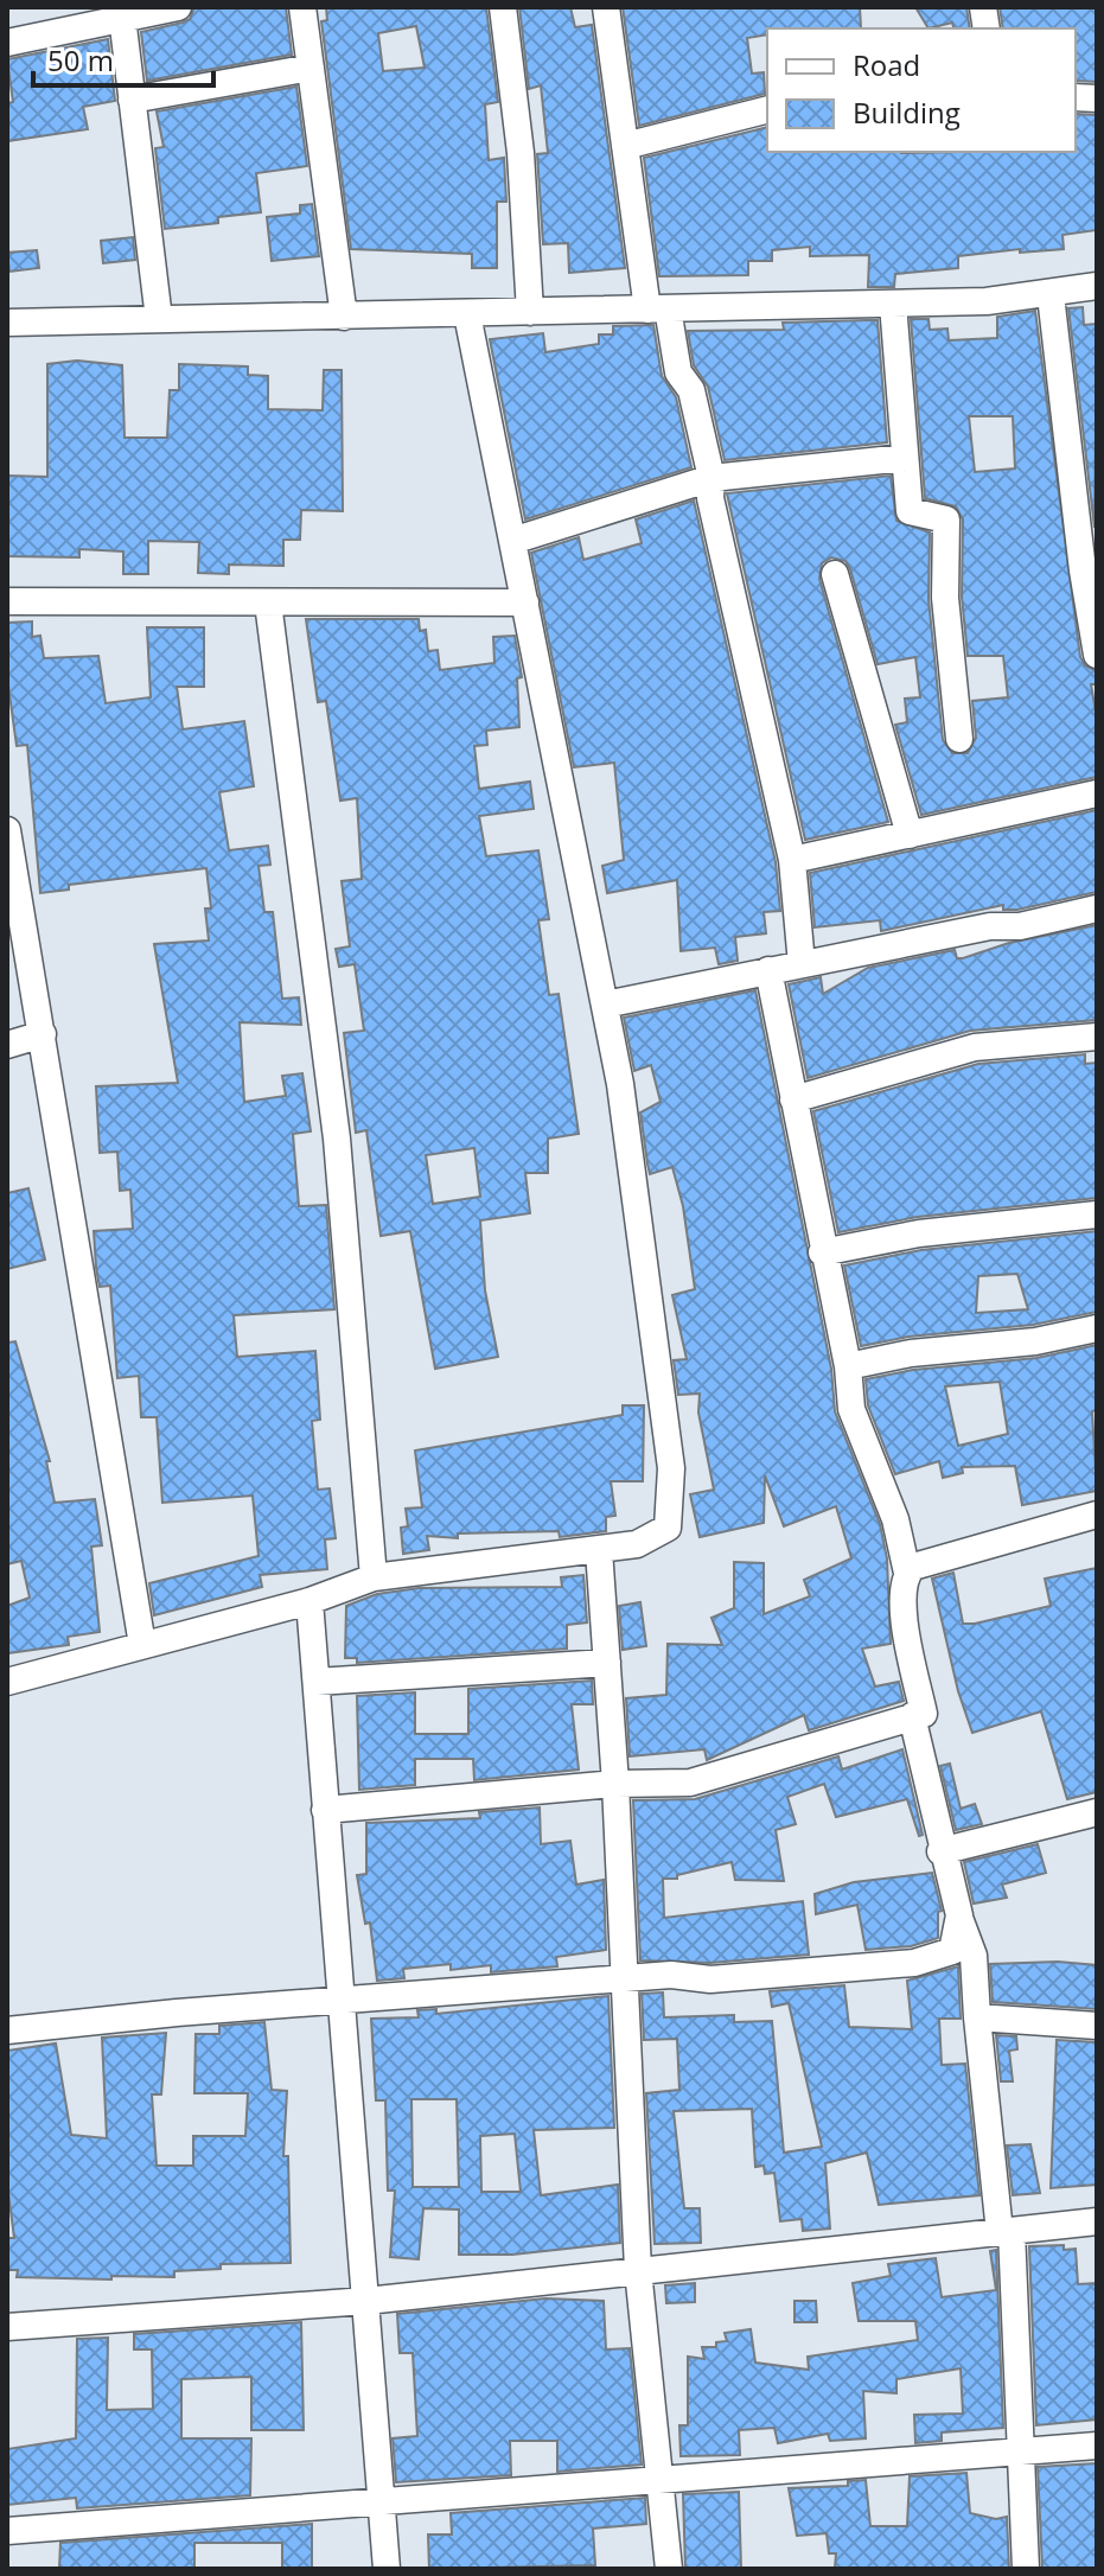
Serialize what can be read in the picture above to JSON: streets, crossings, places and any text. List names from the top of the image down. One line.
{"legend":["Road","Building"],"scale_bar":"50 m"}
